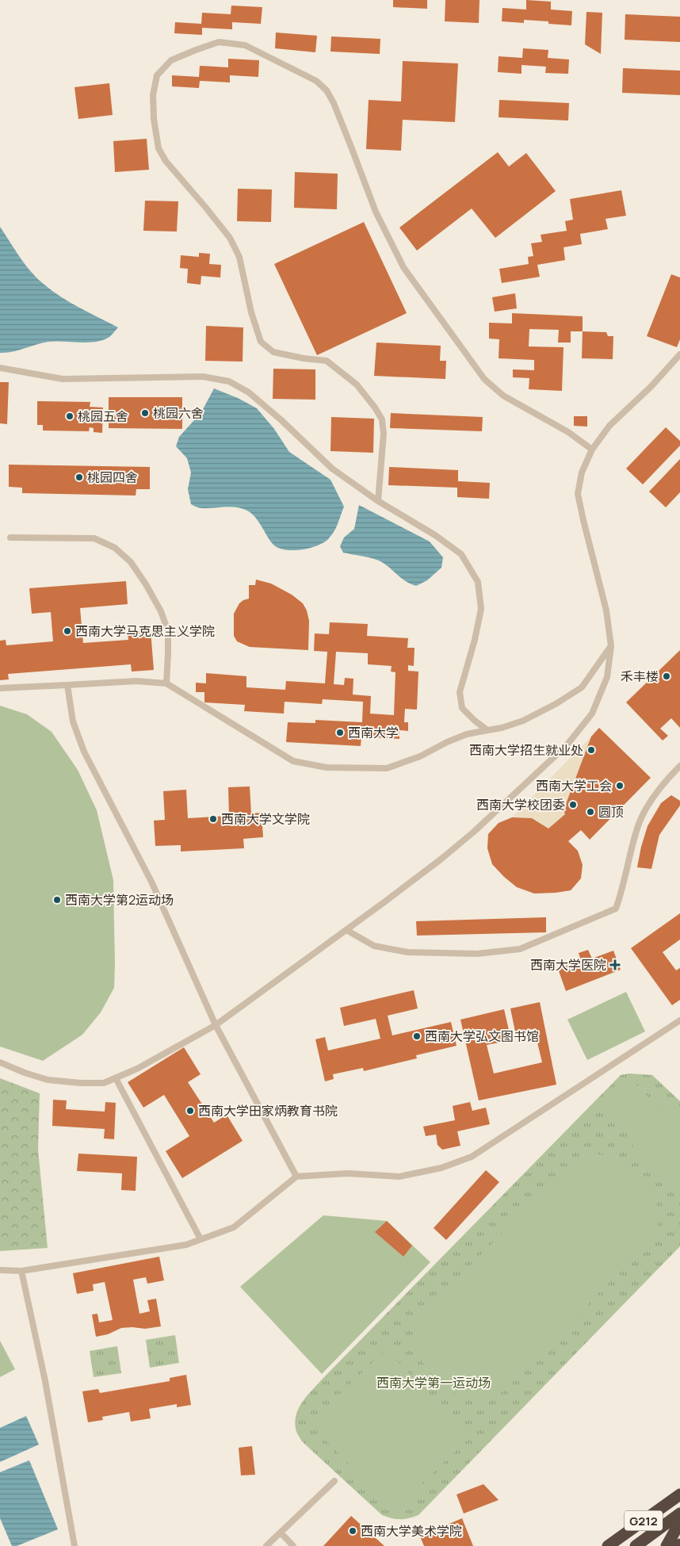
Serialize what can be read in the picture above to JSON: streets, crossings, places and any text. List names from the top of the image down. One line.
{"streets":{"highway":["G212"]},"parks":["西南大学第一运动场"],"places":{"other":["桃园六舍","桃园五舍","桃园四舍","西南大学马克思主义学院","禾丰楼","西南大学","西南大学招生就业处","西南大学工会","西南大学校团委","圆顶","西南大学文学院","西南大学第2运动场","西南大学弘文图书馆","西南大学田家炳教育书院","西南大学美术学院"],"health":["西南大学医院"]}}
